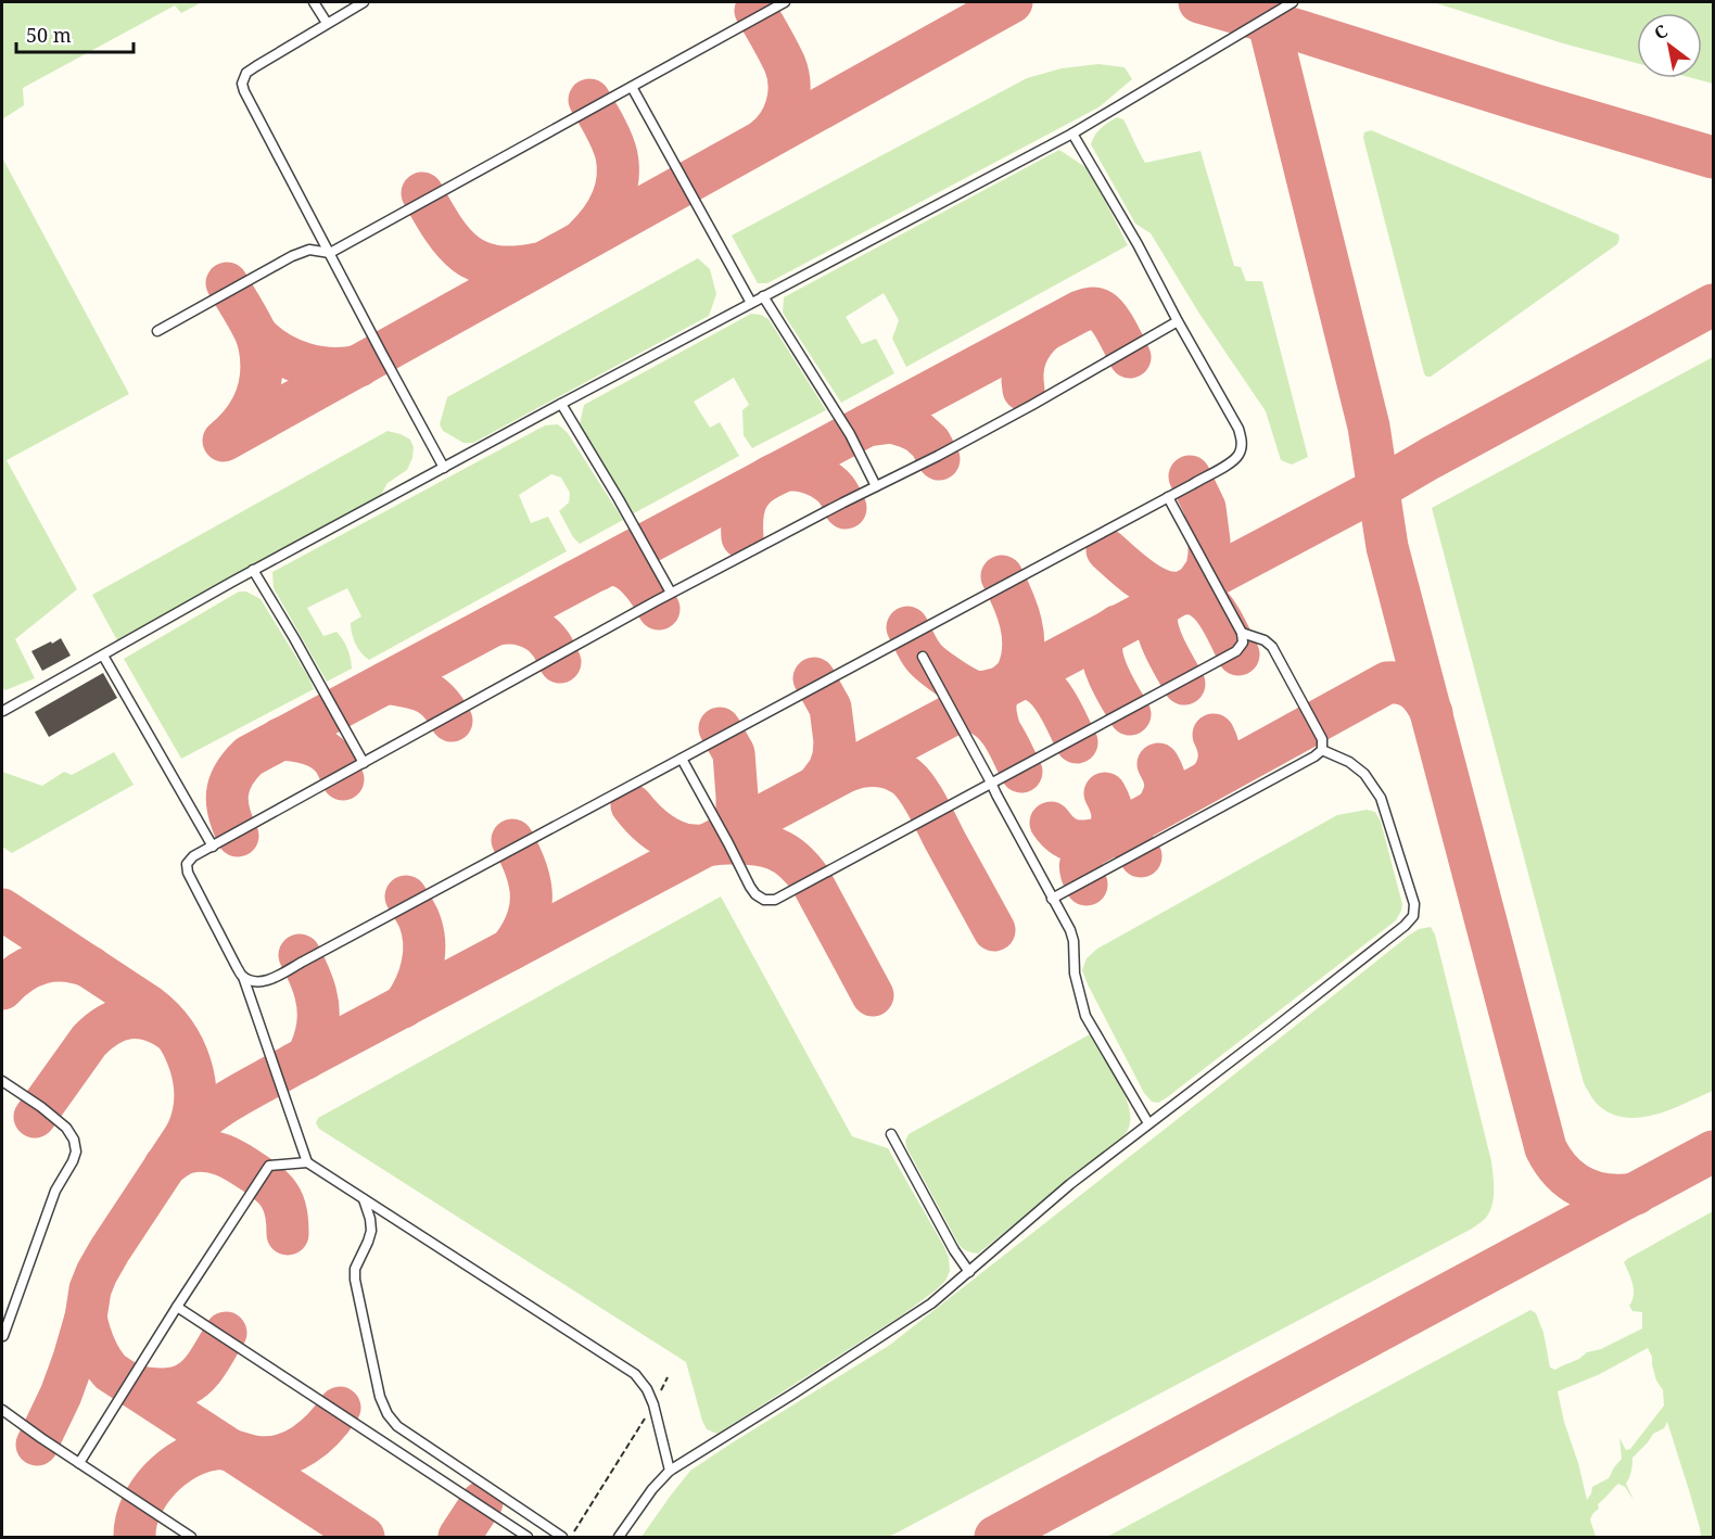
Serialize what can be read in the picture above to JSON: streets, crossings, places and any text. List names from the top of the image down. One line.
{"scale_bar":"50 m","north":"top left"}
